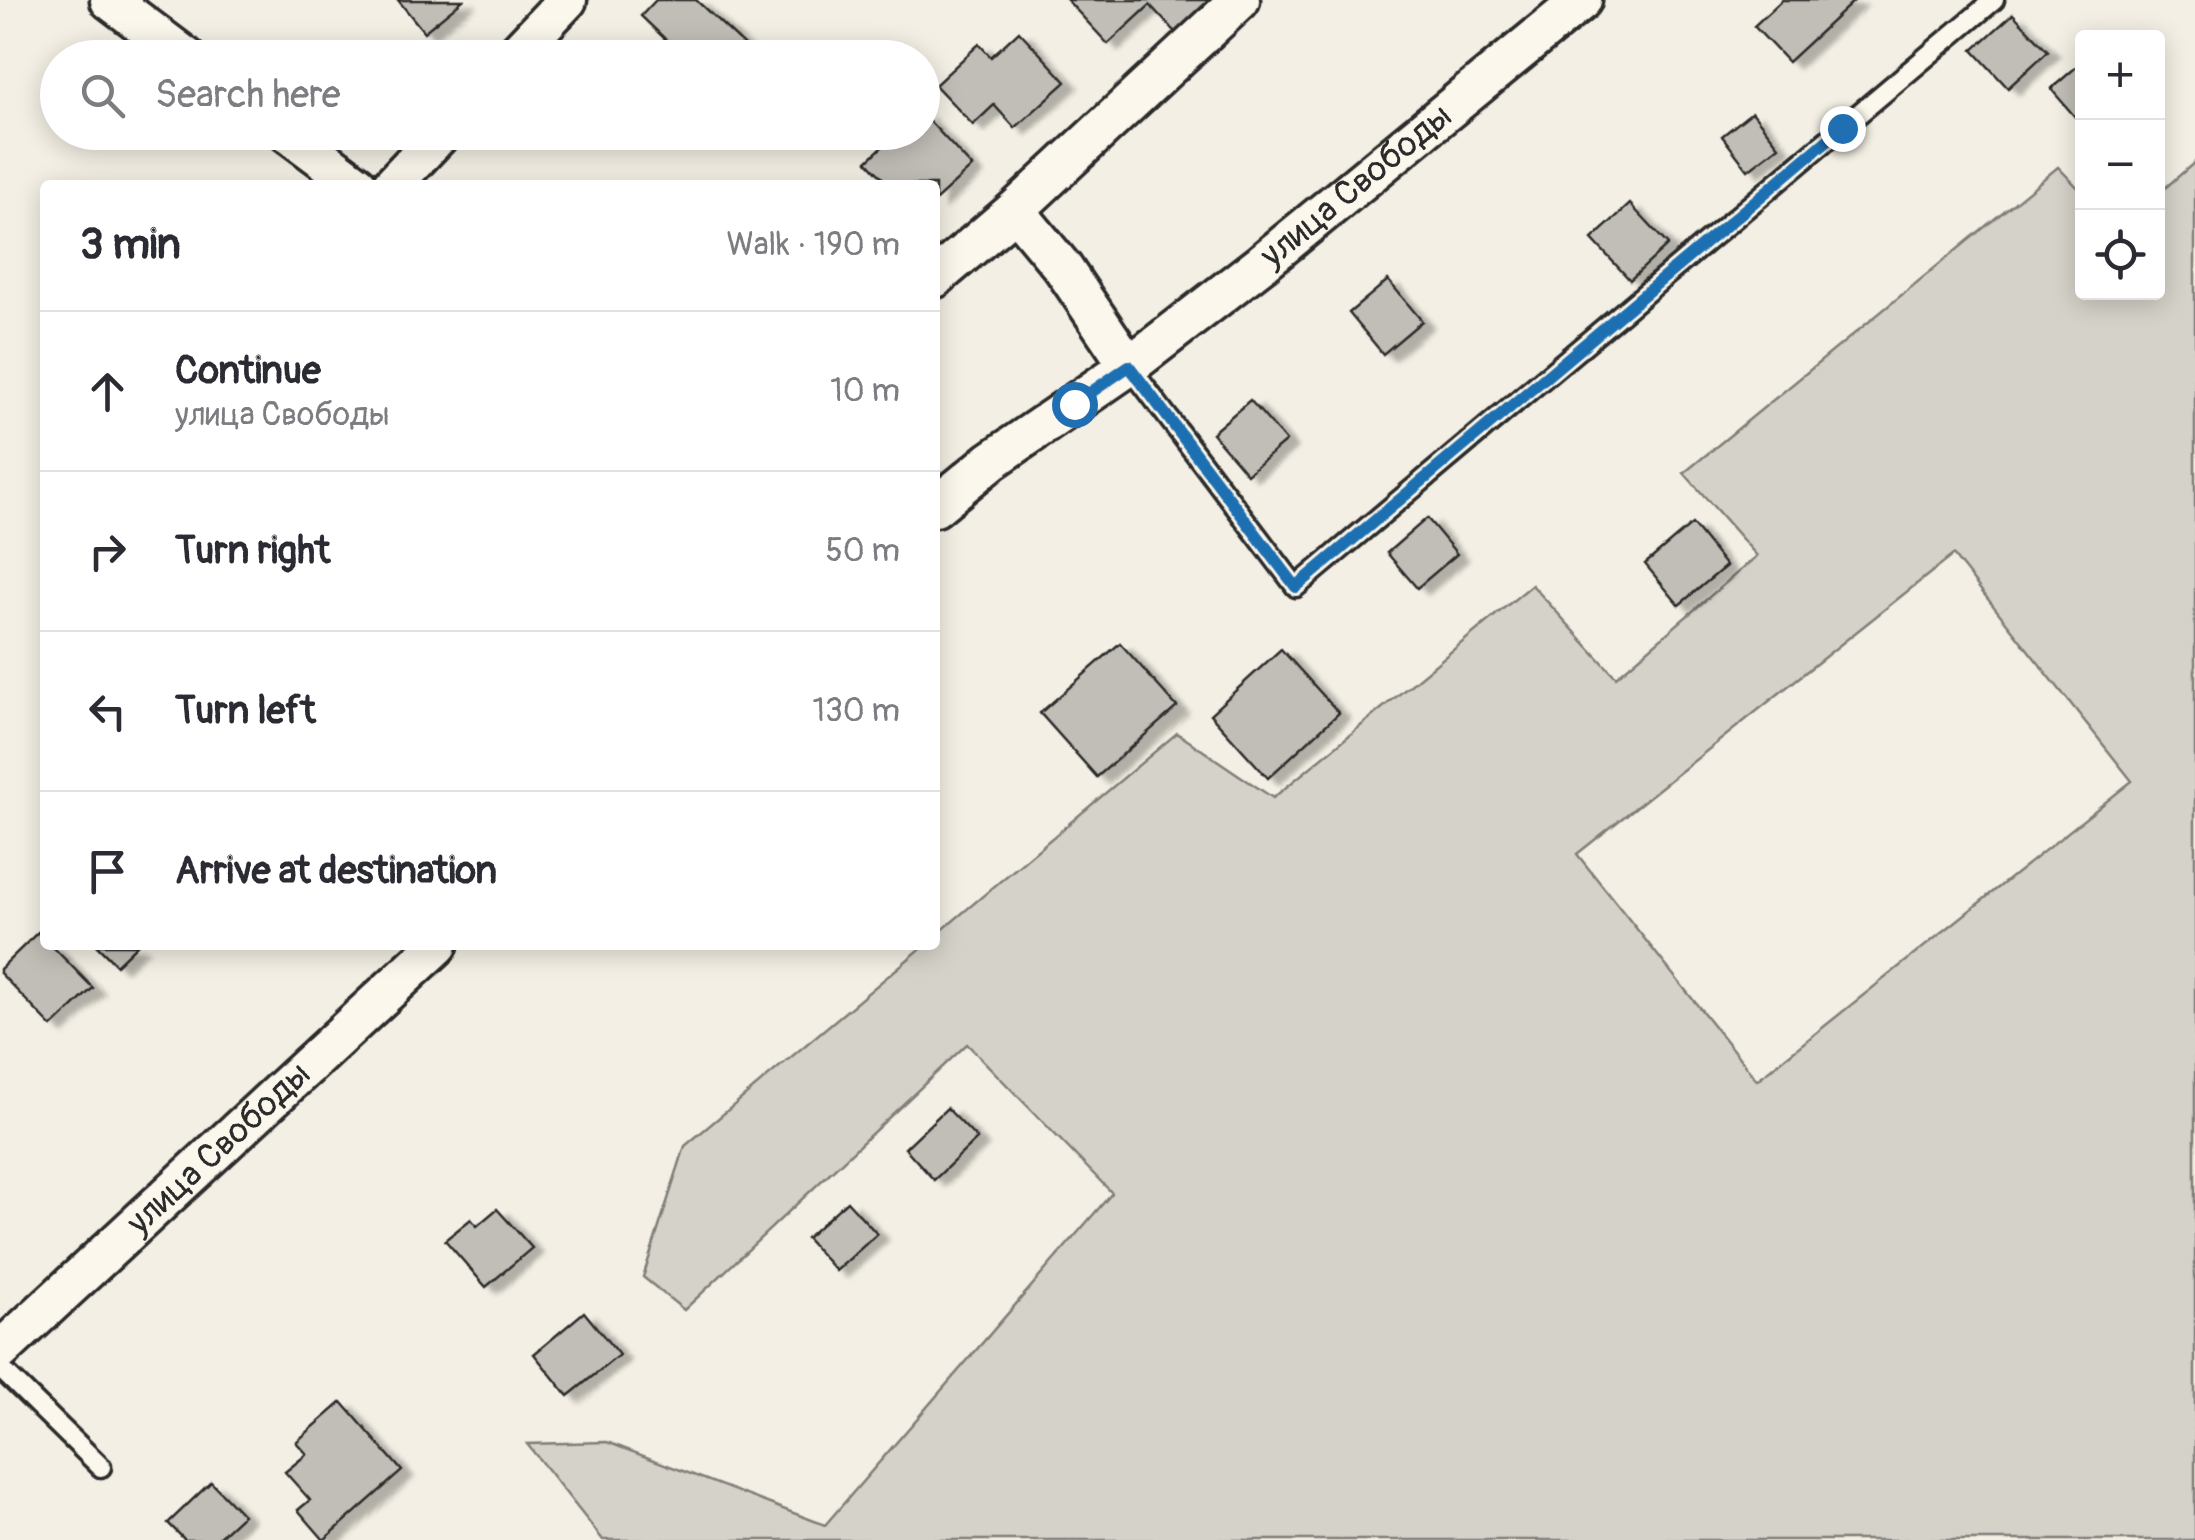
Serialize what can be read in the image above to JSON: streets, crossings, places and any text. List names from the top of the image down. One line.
{"streets":{"street":["улица Свободы"]},"page":{"map_buttons":["+","−"],"search":"Search here","heading":["3 min","Walk · 190 m"],"list":[["Continue","улица Свободы","10 m"],["Turn right","50 m"],["Turn left","130 m"],"Arrive at destination"]}}
